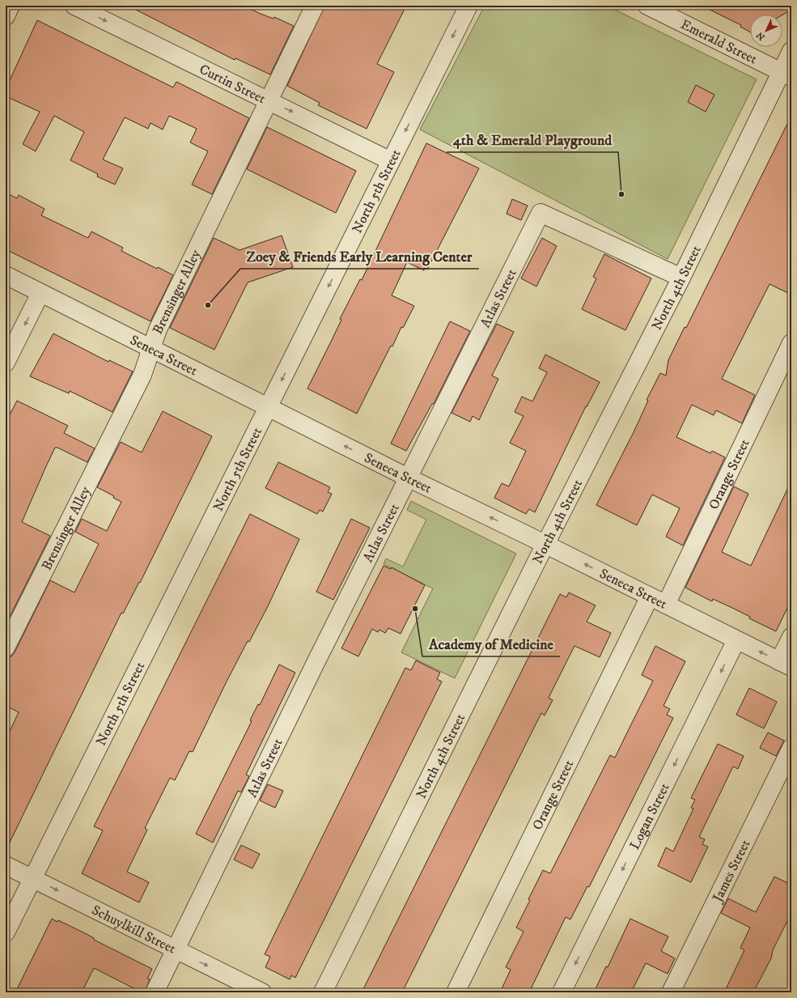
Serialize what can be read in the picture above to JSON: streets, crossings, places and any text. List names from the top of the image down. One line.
{"streets":{"street":["Emerald Street","Curtin Street","North 5th Street","North 4th Street","Brensinger Alley","Atlas Street","Seneca Street","Orange Street","Logan Street","James Street","Schuylkill Street"]},"crossings":[["Emerald Street","North 4th Street"],["Curtin Street","North 5th Street"],["Curtin Street","Brensinger Alley"],["North 5th Street","Seneca Street"],["North 5th Street","Schuylkill Street"],["North 4th Street","Atlas Street"],["North 4th Street","Seneca Street"],["Brensinger Alley","Seneca Street"],["Atlas Street","Seneca Street"],["Atlas Street","Schuylkill Street"],["Seneca Street","Orange Street"],["Seneca Street","Logan Street"]],"one_way":["Curtin Street","North 5th Street","Seneca Street","Logan Street","Schuylkill Street"],"places":["4th & Emerald Playground","Zoey & Friends Early Learning Center","Academy of Medicine"],"north":"bottom left"}
